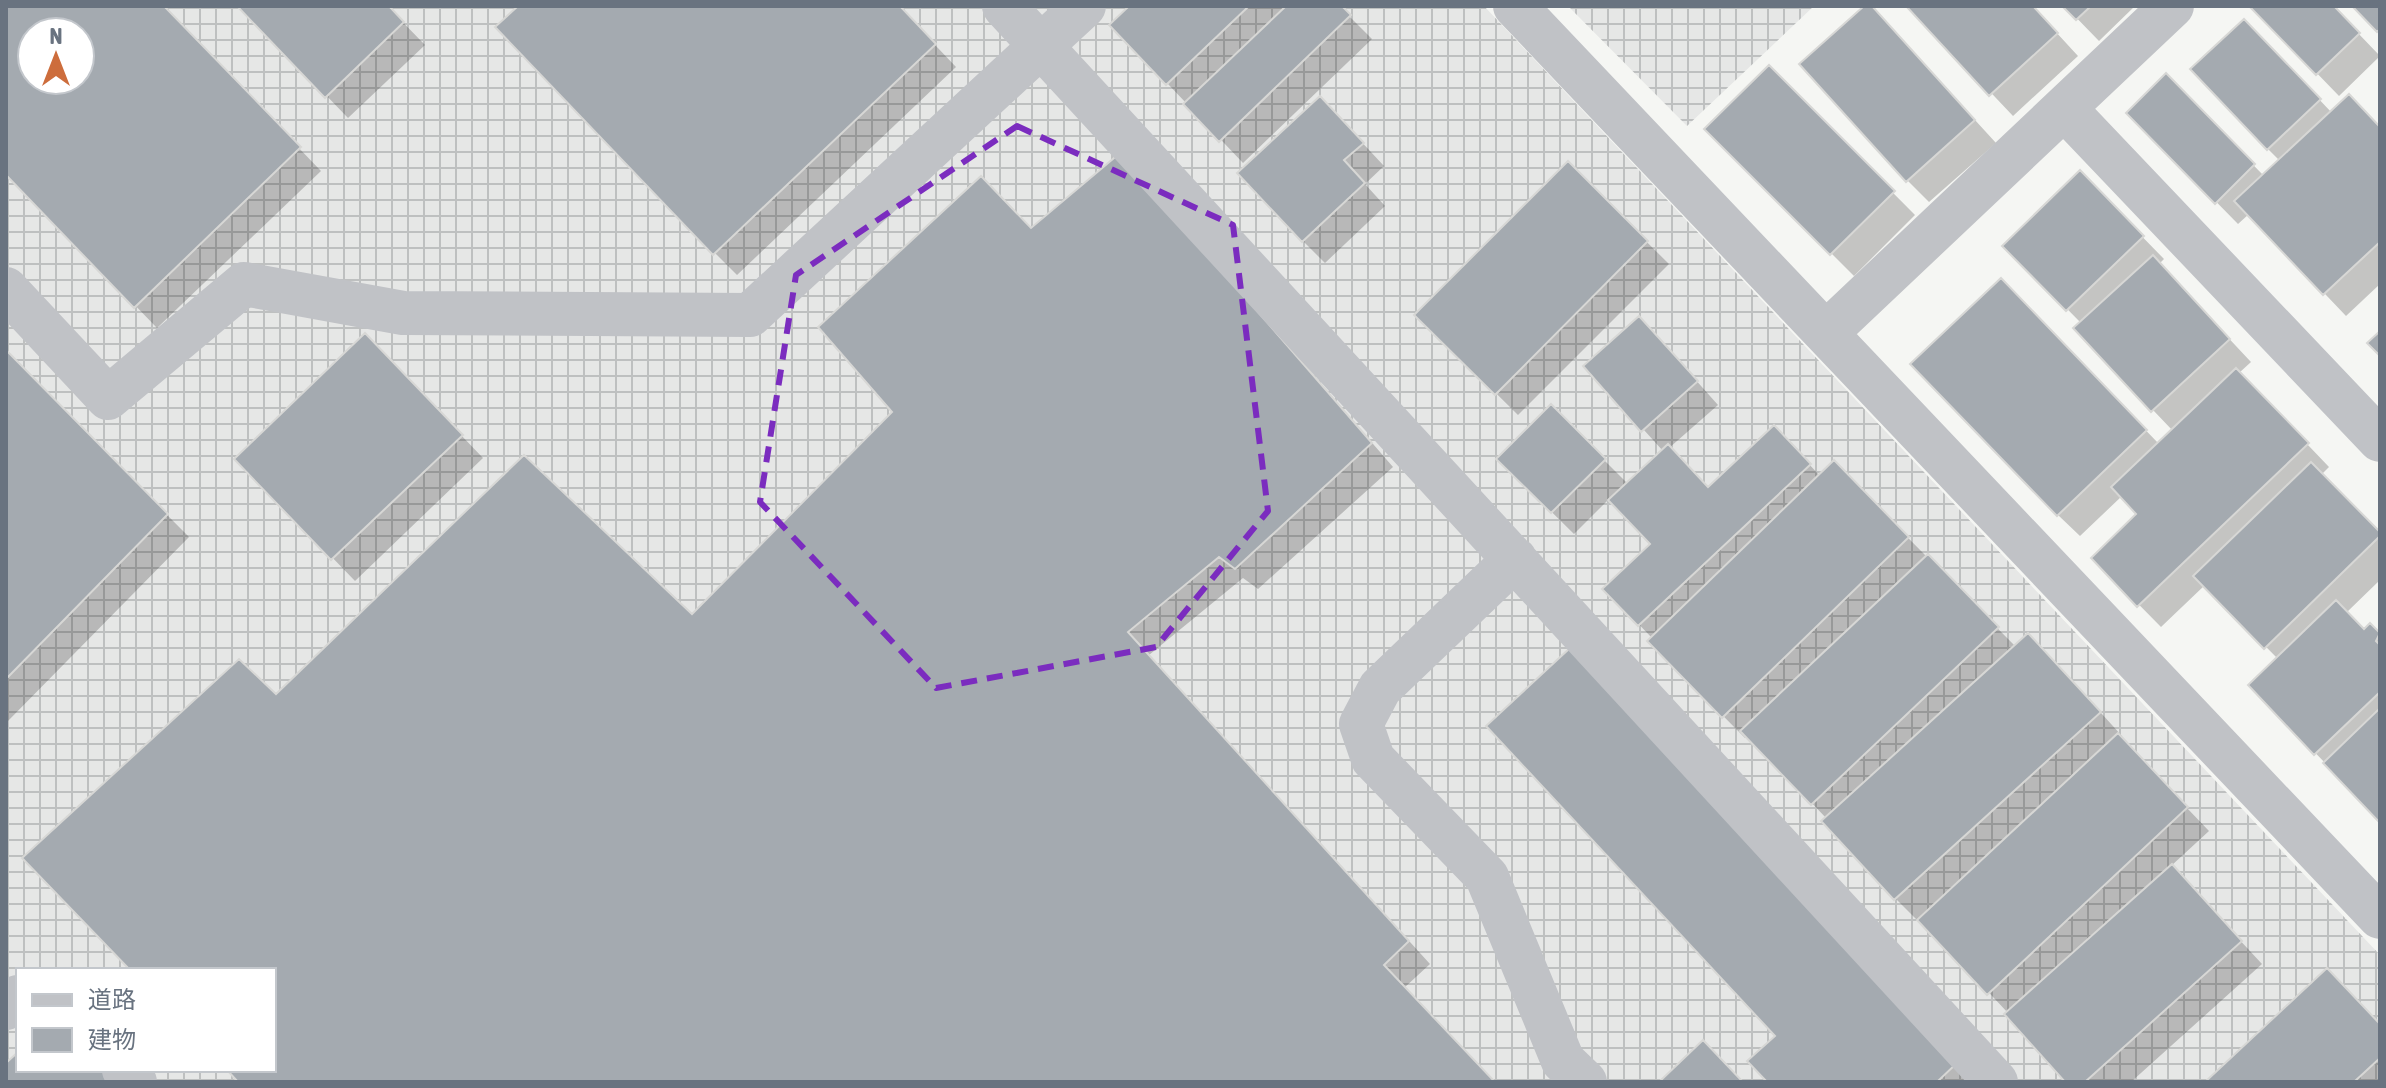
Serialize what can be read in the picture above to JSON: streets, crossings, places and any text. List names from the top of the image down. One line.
{"legend":["道路","建物"],"north":"top"}
